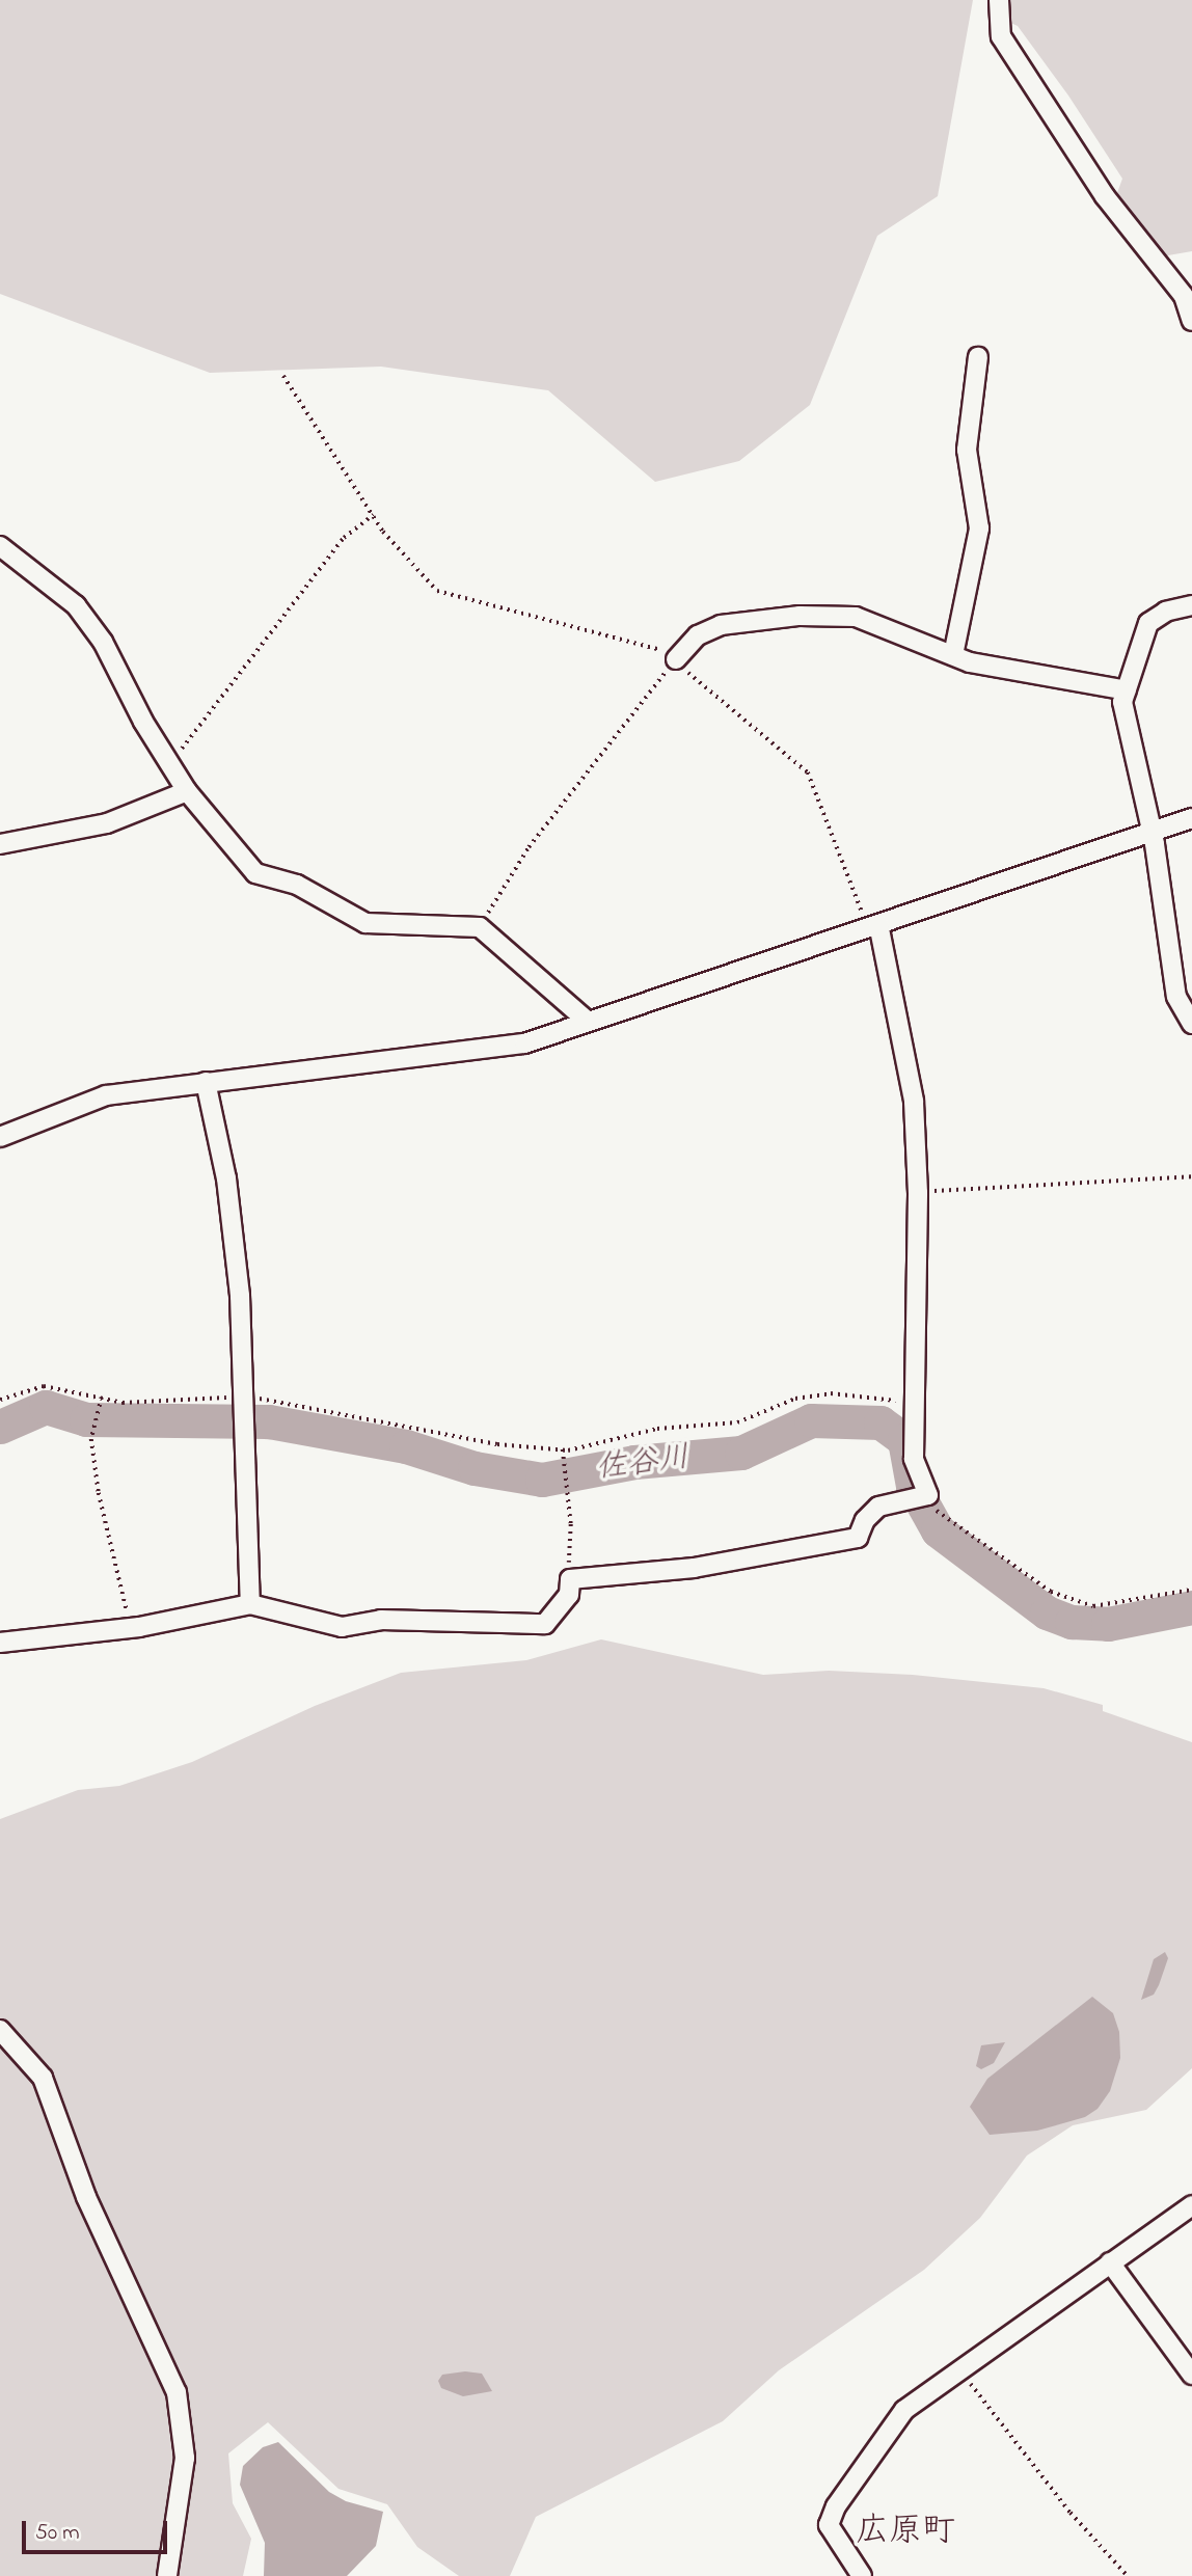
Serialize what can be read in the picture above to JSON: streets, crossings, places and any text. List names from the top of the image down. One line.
{"districts":["広原町"],"water":["佐谷川"],"scale_bar":"50 m"}
